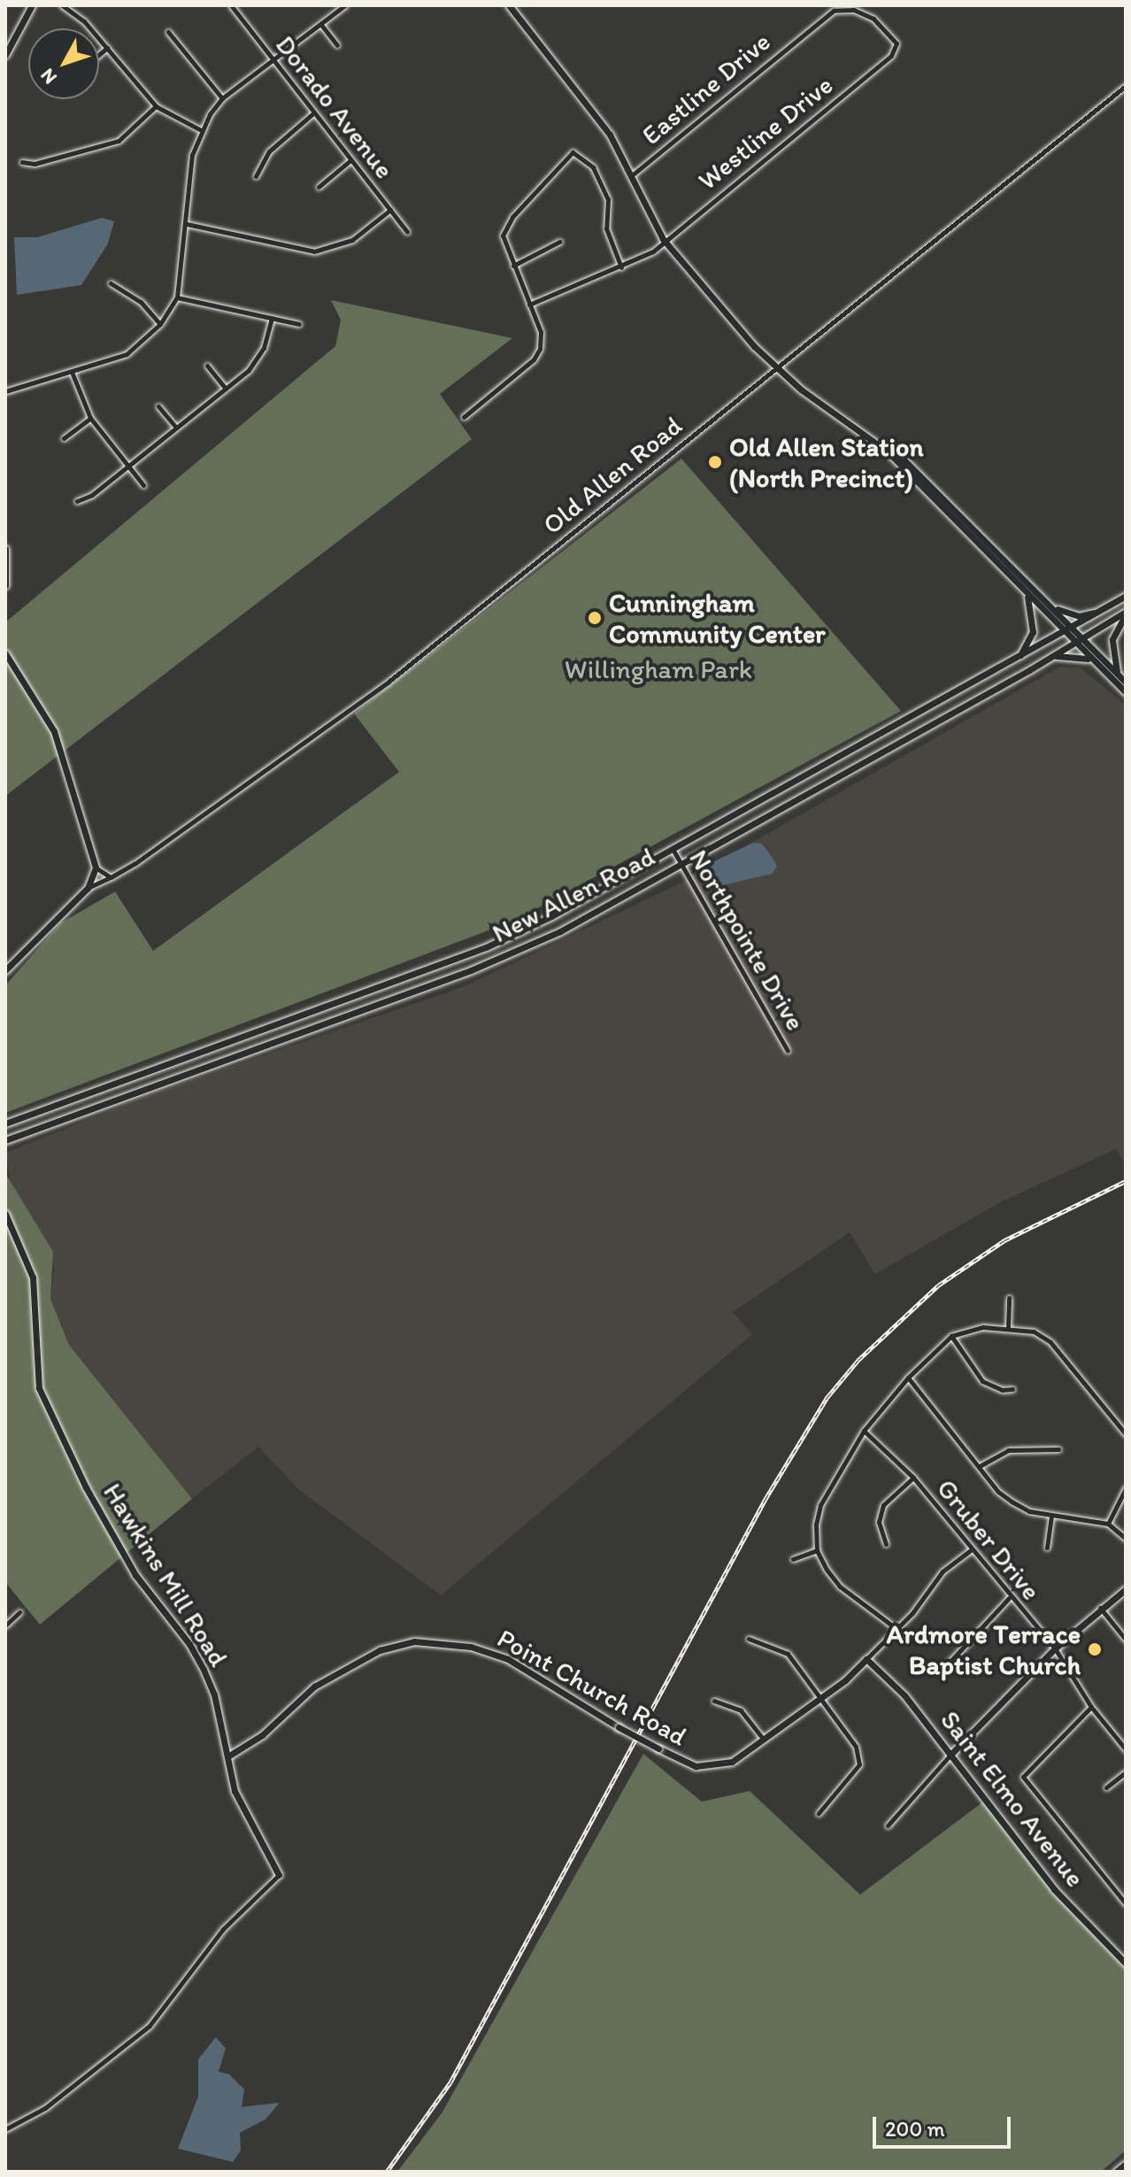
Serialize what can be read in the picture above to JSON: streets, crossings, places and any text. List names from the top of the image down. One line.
{"streets":{"main road":["New Allen Road","Hawkins Mill Road","Point Church Road","Saint Elmo Avenue"],"street":["Eastline Drive","Dorado Avenue","Westline Drive","Old Allen Road","Northpointe Drive","Gruber Drive"]},"crossings":[["Eastline Drive","Westline Drive"],["New Allen Road","Northpointe Drive"],["Gruber Drive","Point Church Road"],["Hawkins Mill Road","Point Church Road"],["Point Church Road","Saint Elmo Avenue"]],"parks":["Willingham Park"],"places":["Old Allen Station (North Precinct)","Cunningham Community Center","Ardmore Terrace Baptist Church"],"scale_bar":"200 m","north":"bottom left"}
